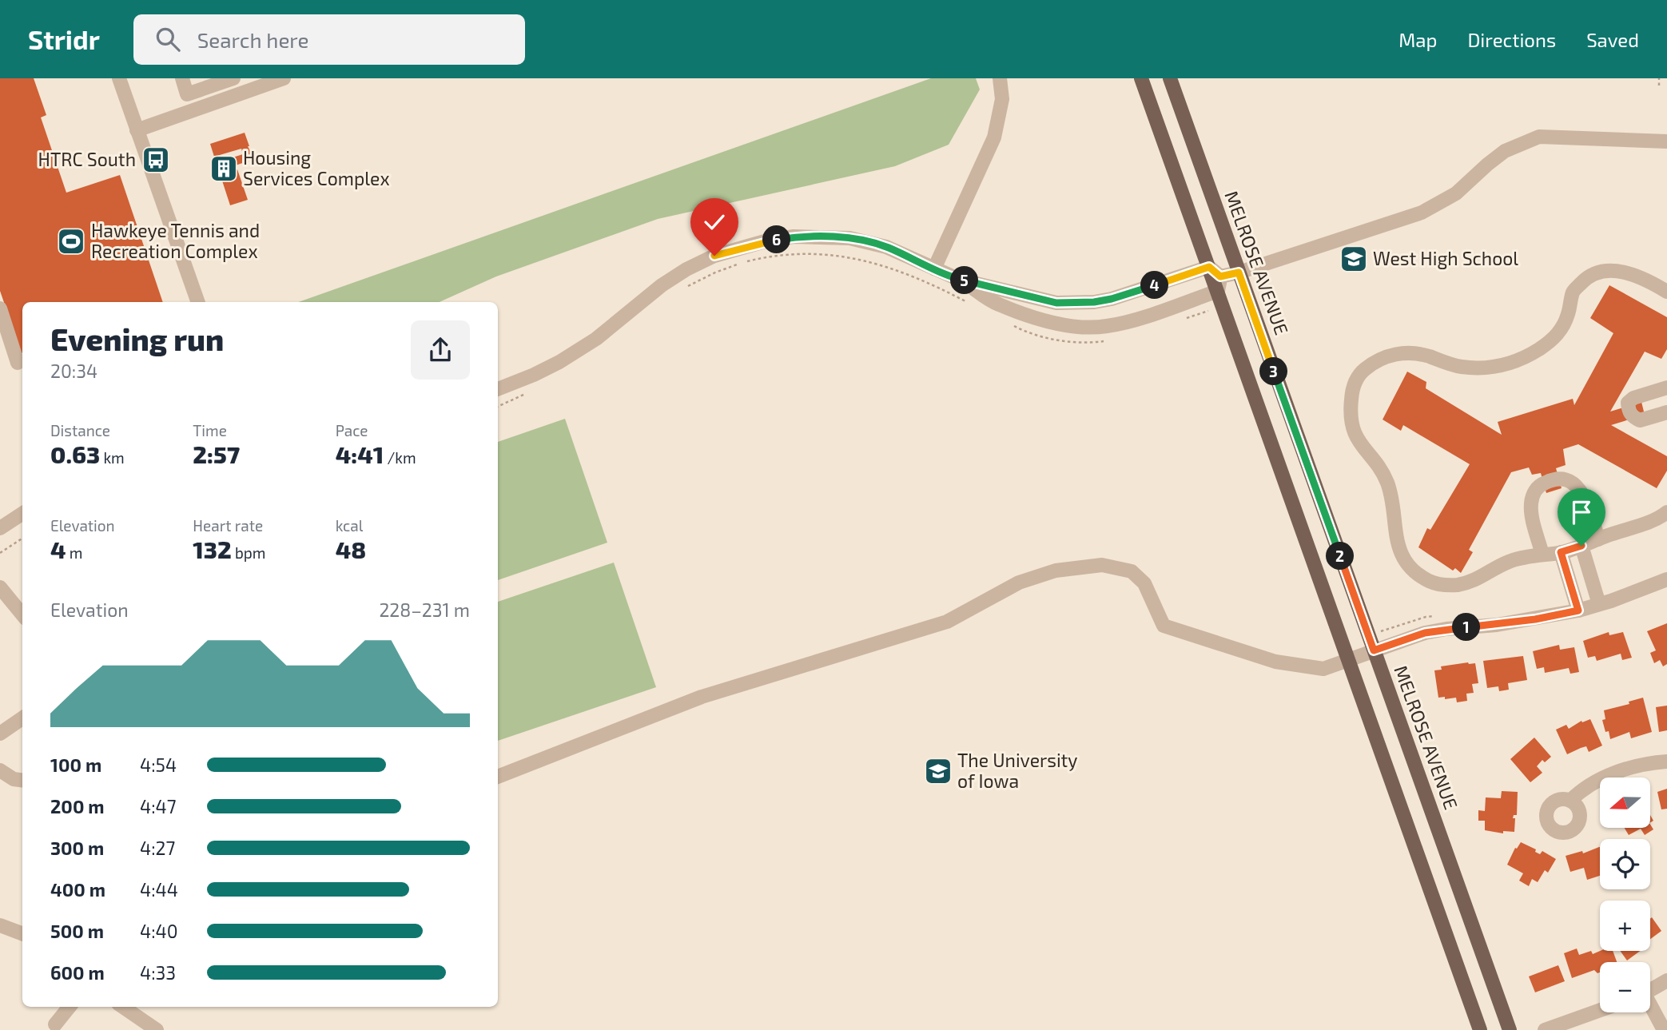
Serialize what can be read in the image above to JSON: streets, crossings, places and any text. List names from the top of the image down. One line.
{"streets":{"main road":["MELROSE AVENUE"]},"places":{"bus stop":["HTRC South"],"building":["Housing Services Complex"],"sports":["Hawkeye Tennis and Recreation Complex"],"school or university":["West High School","The University of Iowa"]},"north":"left","page":{"header":"Stridr","search":"Search here","nav":["Map","Directions","Saved"],"pins":["6","5","4","3","2","1"],"heading":["Evening run","20:34"],"stats":[["Distance","0.63 km"],["Time","2:57"],["Pace","4:41 /km"],["Elevation","4 m"],["Heart rate","132 bpm"],["kcal","48"]],"chart":["Elevation","228–231 m"],"list":[{"name":"100 m","note":"4:54"},{"name":"200 m","note":"4:47"},{"name":"300 m","note":"4:27"},{"name":"400 m","note":"4:44"},{"name":"500 m","note":"4:40"},{"name":"600 m","note":"4:33"}],"map_buttons":["+","−"]}}
